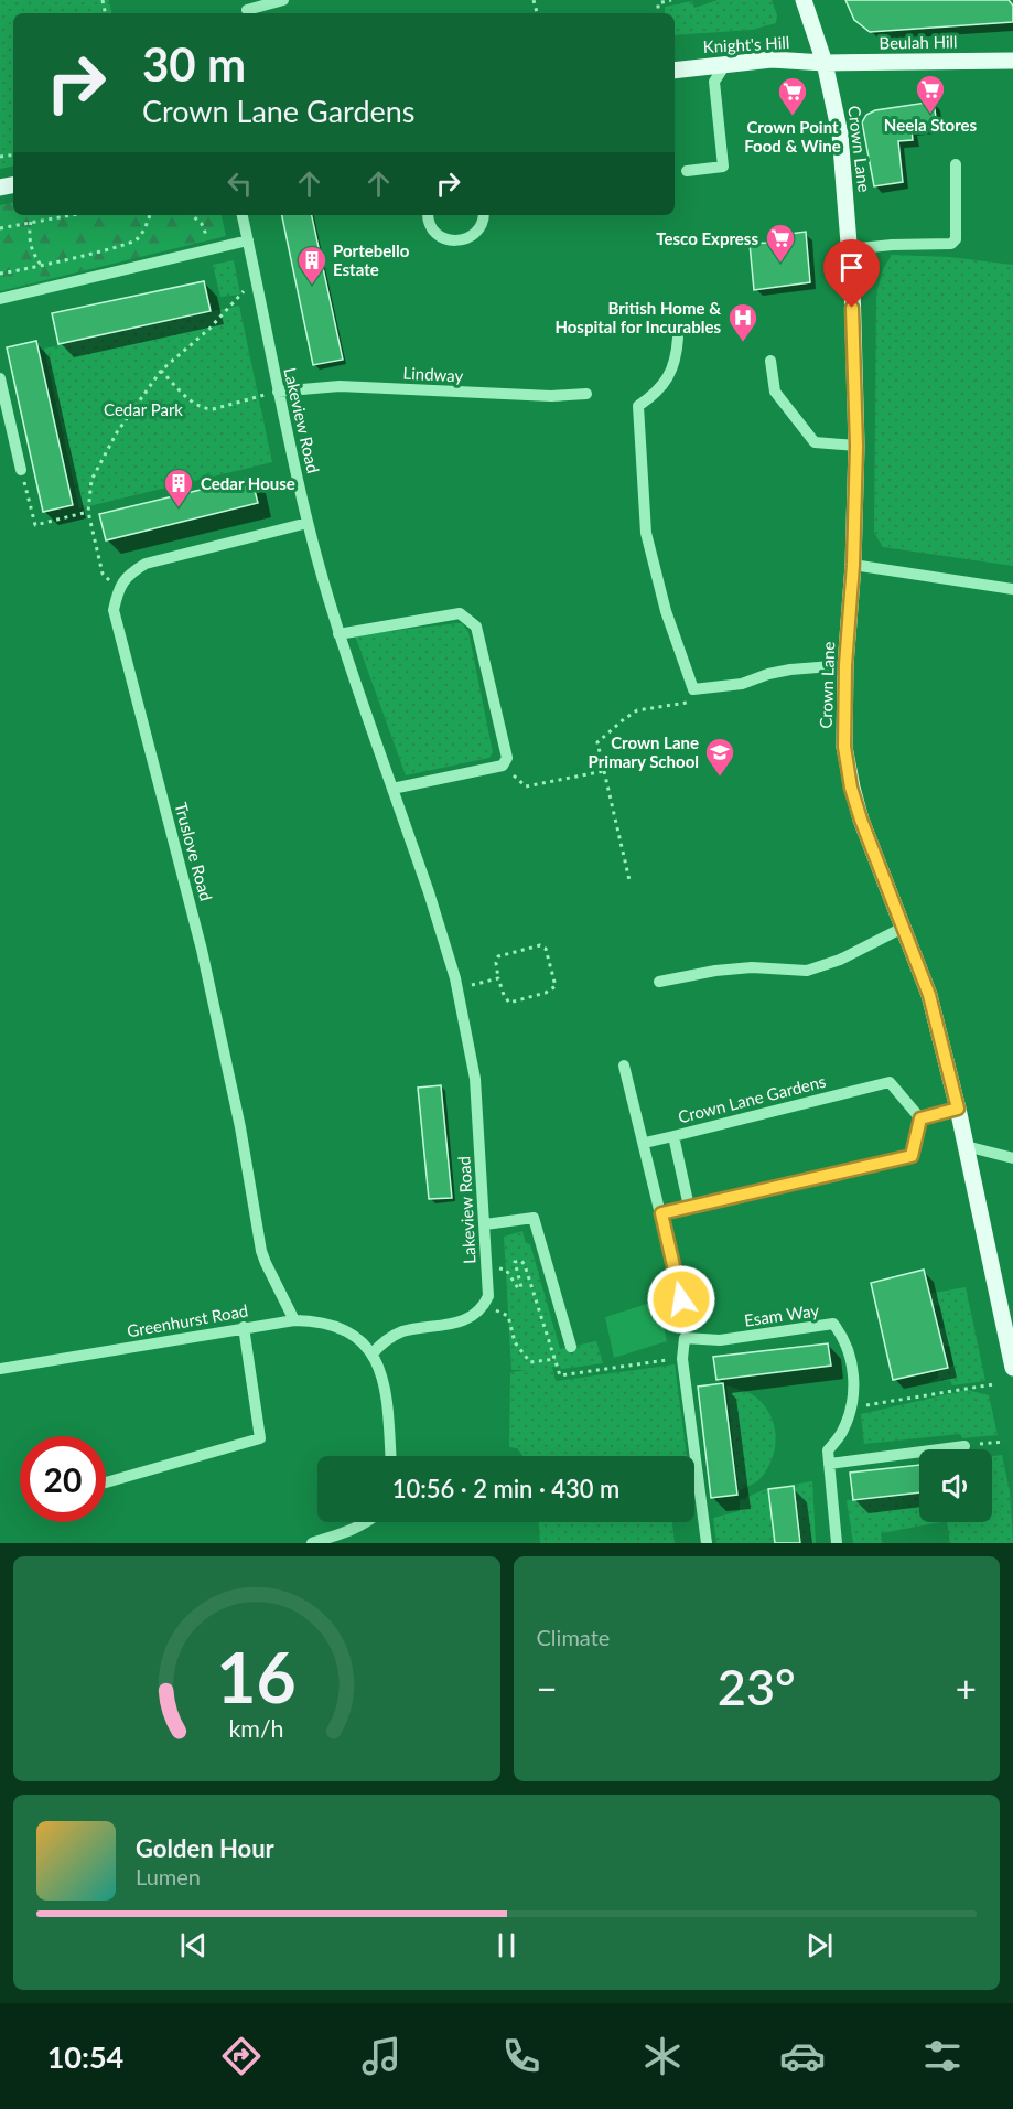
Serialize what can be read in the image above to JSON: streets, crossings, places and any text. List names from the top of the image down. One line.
{"streets":{"main road":["Beulah Hill","Knight's Hill","Crown Lane"],"street":["Lindway","Lakeview Road","Truslove Road","Crown Lane Gardens","Esam Way","Greenhurst Road"]},"crossings":[["Beulah Hill","Knight's Hill"],["Beulah Hill","Crown Lane"],["Knight's Hill","Crown Lane"],["Lindway","Lakeview Road"],["Lakeview Road","Greenhurst Road"],["Truslove Road","Greenhurst Road"]],"parks":["Cedar Park"],"places":{"supermarket":["Neela Stores","Crown Point Food & Wine","Tesco Express"],"building":["Portebello Estate","Cedar House"],"hospital":["British Home & Hospital for Incurables"],"school or university":["Crown Lane Primary School"]},"page":{"turn":["30 m","Crown Lane Gardens"],"limit":"20","trip":"10:56 · 2 min · 430 m","tile":"Climate","heat":["−","23°","+"],"song":["Golden Hour","Lumen"],"tabs":"10:54","gauge":["16","km/h"]}}
